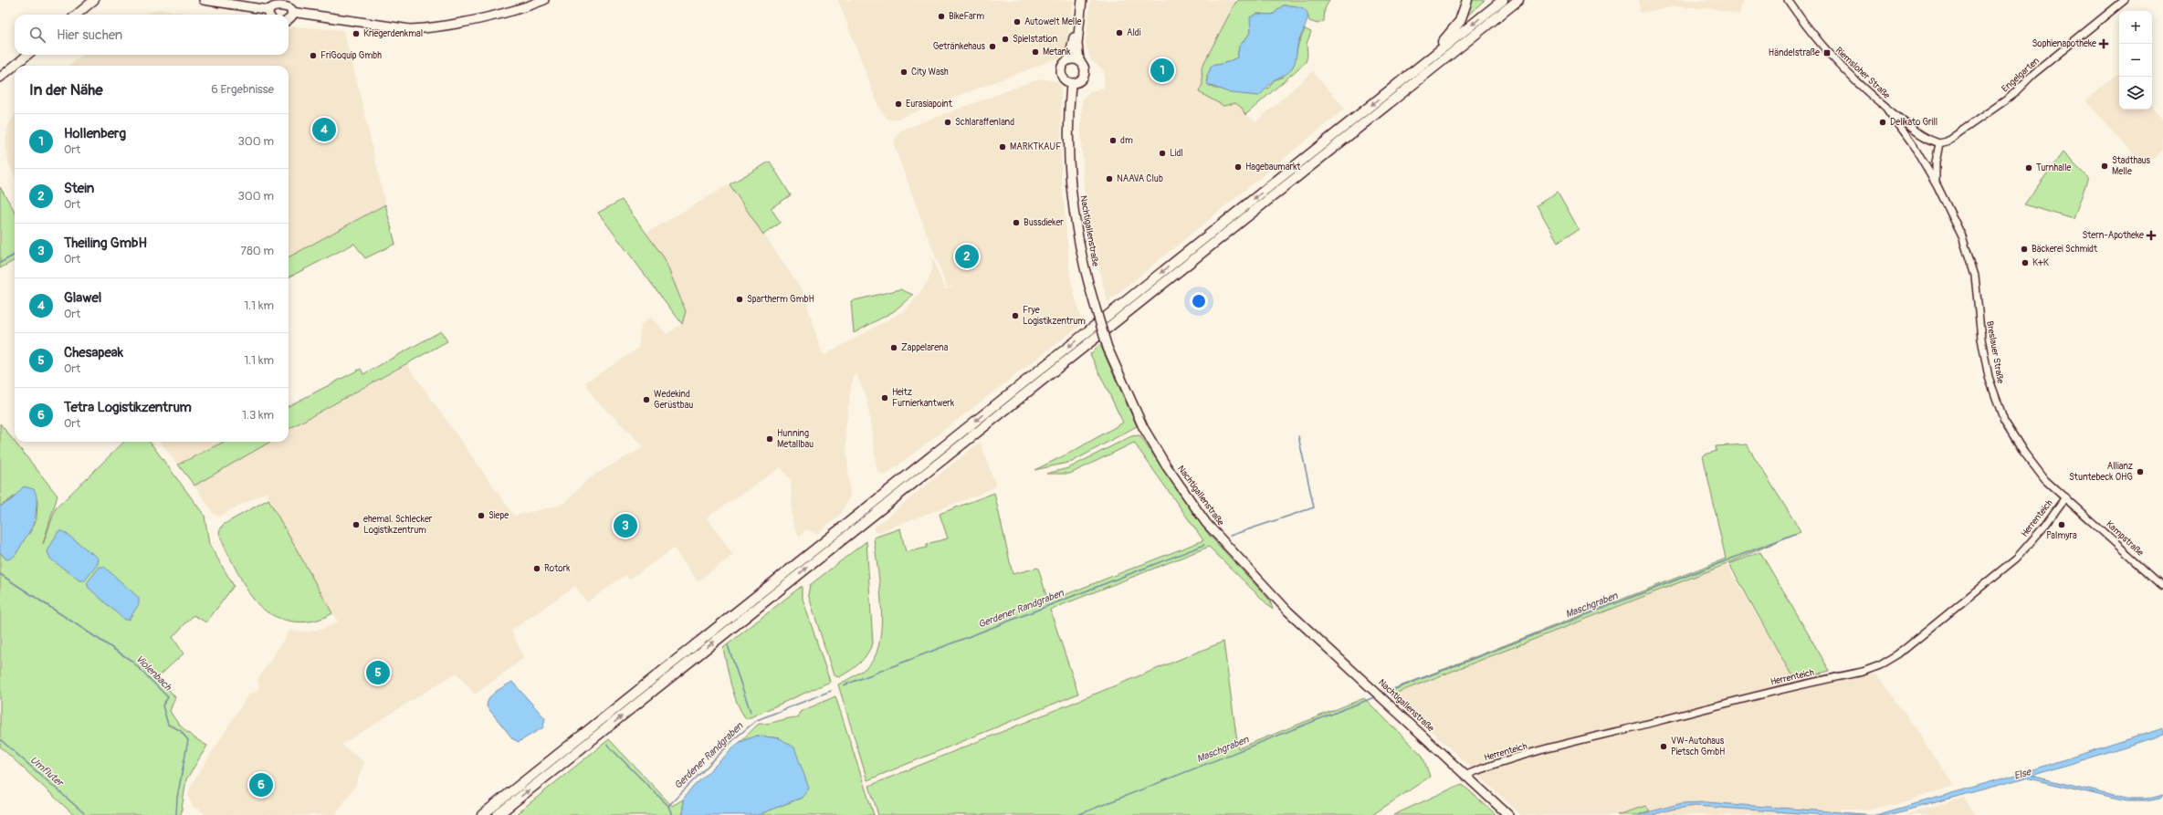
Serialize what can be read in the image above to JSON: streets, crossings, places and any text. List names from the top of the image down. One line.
{"streets":{"main road":["Nachtigallenstraße"],"street":["Riemsloher Straße","Engelgarten","Breslauer Straße","Herrenteich","Kampstraße"]},"crossings":[["Riemsloher Straße","Engelgarten"],["Riemsloher Straße","Breslauer Straße"],["Engelgarten","Breslauer Straße"],["Nachtigallenstraße","Herrenteich"],["Breslauer Straße","Herrenteich"],["Breslauer Straße","Kampstraße"]],"water":["Maschgraben","Gerdener Randgraben","Violenbach","Umfluter","Else"],"places":{"other":["BikeFarm","Autowelt Melle","Aldi","Kriegerdenkmal","Spielstation","Getränkehaus","Metank","FriGoquip Gmbh","City Wash","Eurasiapoint","Schlaraffenland","Delikato Grill","dm","MARKTKAUF","Lidl","Stadthaus Melle","Hagebaumarkt","Turnhalle","NAAVA Club","Bussdieker","Bäckerei Schmidt","K+K","Spartherm GmbH","Frye Logistikzentrum","Zappelarena","Heitz Furnierkantwerk","Wedekind Gerüstbau","Hunning Metallbau","Allianz Stuntebeck OHG","Siepe","ehemal. Schlecker Logistikzentrum","Palmyra","Rotork","VW-Autohaus Pietsch GmbH"],"health":["Sophienapotheke","Stern-Apotheke"],"transit":["Händelstraße"]},"page":{"map_buttons":["+","−"],"search":"Hier suchen","pins":["1","4","2","3","5","6"],"heading":["In der Nähe","6 Ergebnisse"],"list":[{"mark":"1","name":"Hollenberg","note":"Ort","value":"300 m"},{"mark":"2","name":"Stein","note":"Ort","value":"300 m"},{"mark":"3","name":"Theiling GmbH","note":"Ort","value":"780 m"},{"mark":"4","name":"Glawel","note":"Ort","value":"1.1 km"},{"mark":"5","name":"Chesapeak","note":"Ort","value":"1.1 km"},{"mark":"6","name":"Tetra Logistikzentrum","note":"Ort","value":"1.3 km"}]}}
